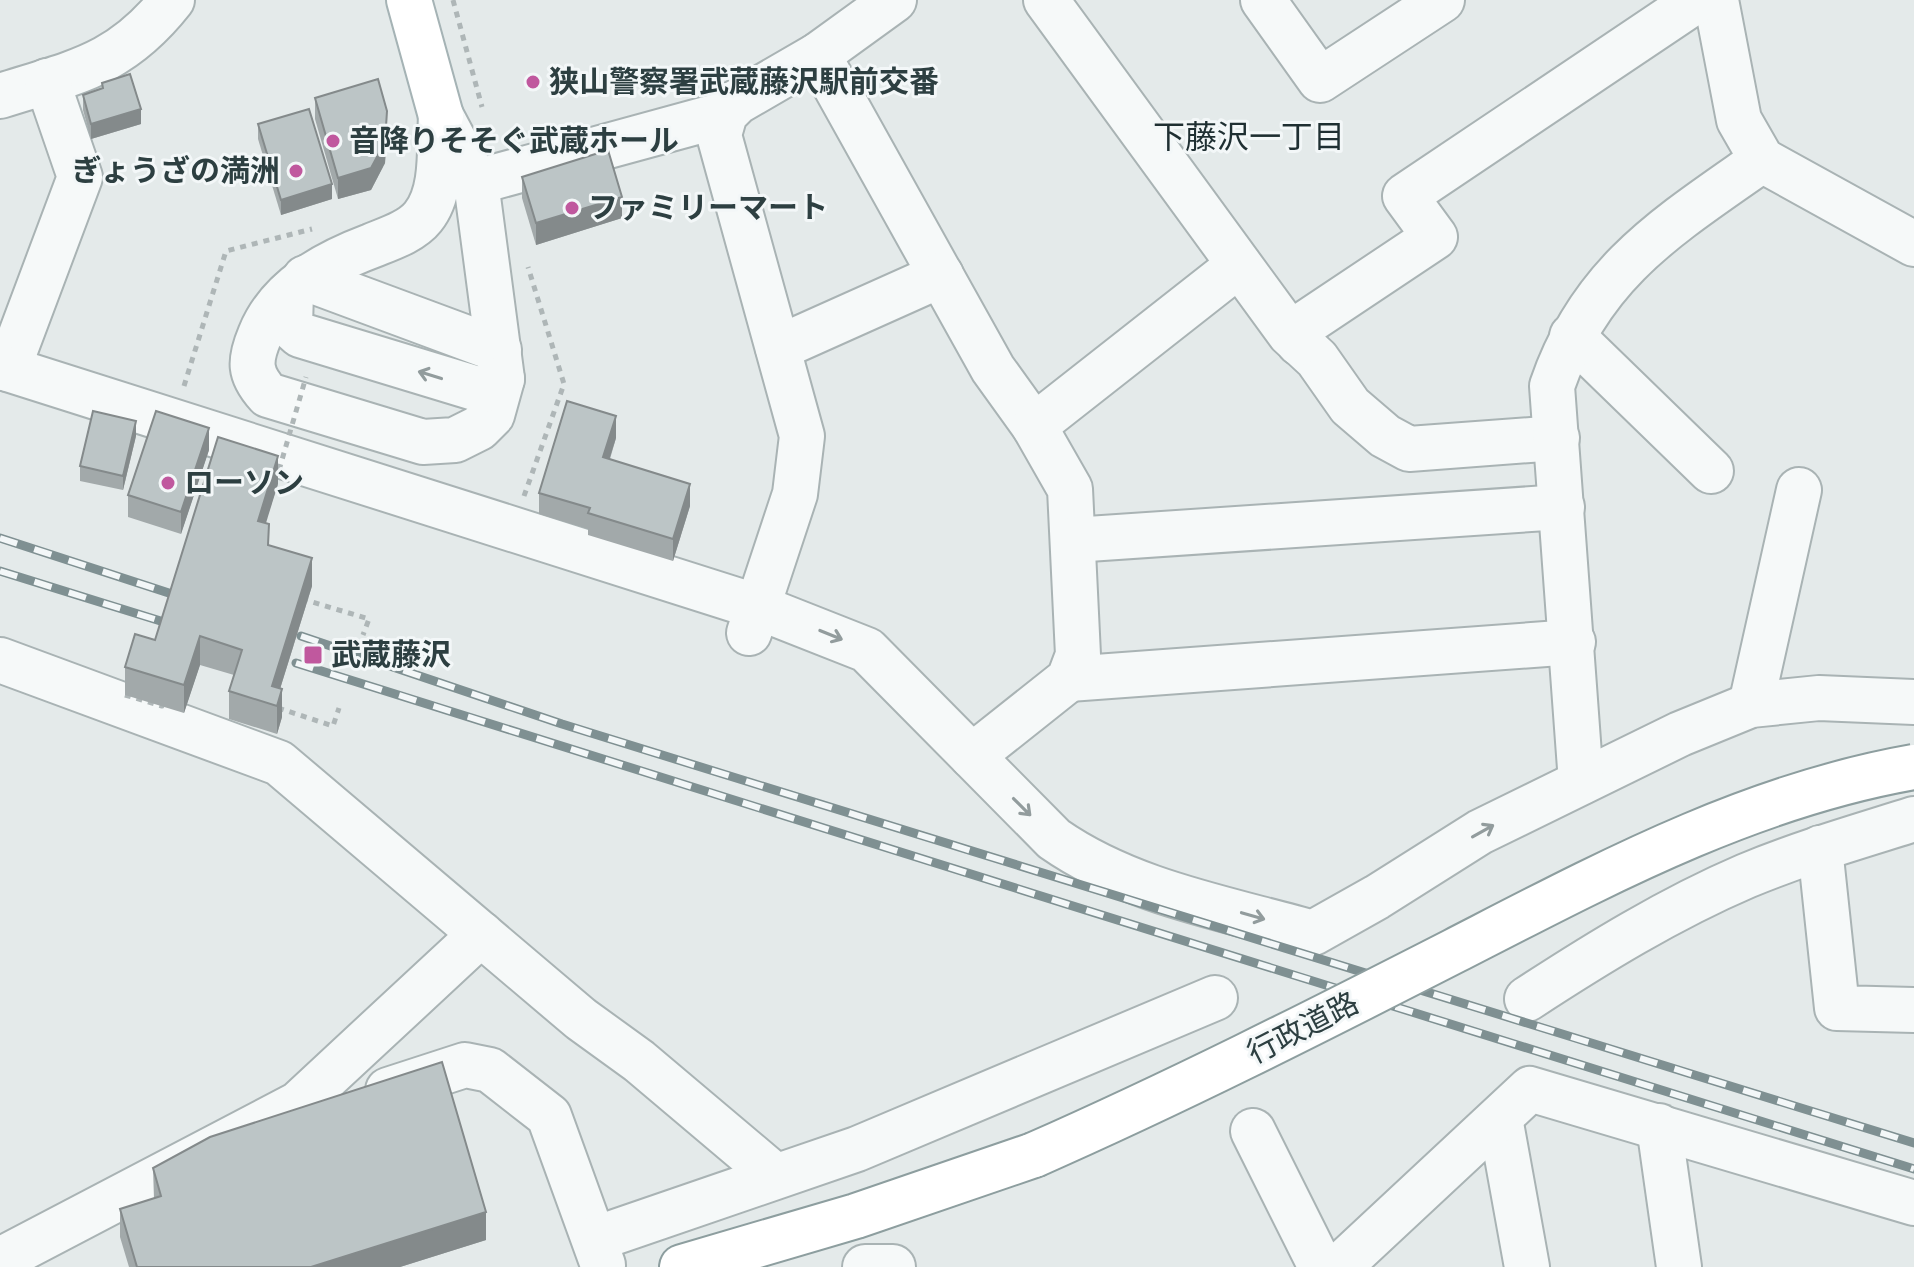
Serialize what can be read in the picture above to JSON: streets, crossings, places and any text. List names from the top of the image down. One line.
{"streets":{"main road":["行政道路"]},"districts":["下藤沢一丁目"],"places":{"other":["狭山警察署武蔵藤沢駅前交番","音降りそそぐ武蔵ホール","ぎょうざの満洲","ファミリーマート","ローソン"],"transit":["武蔵藤沢"]}}
